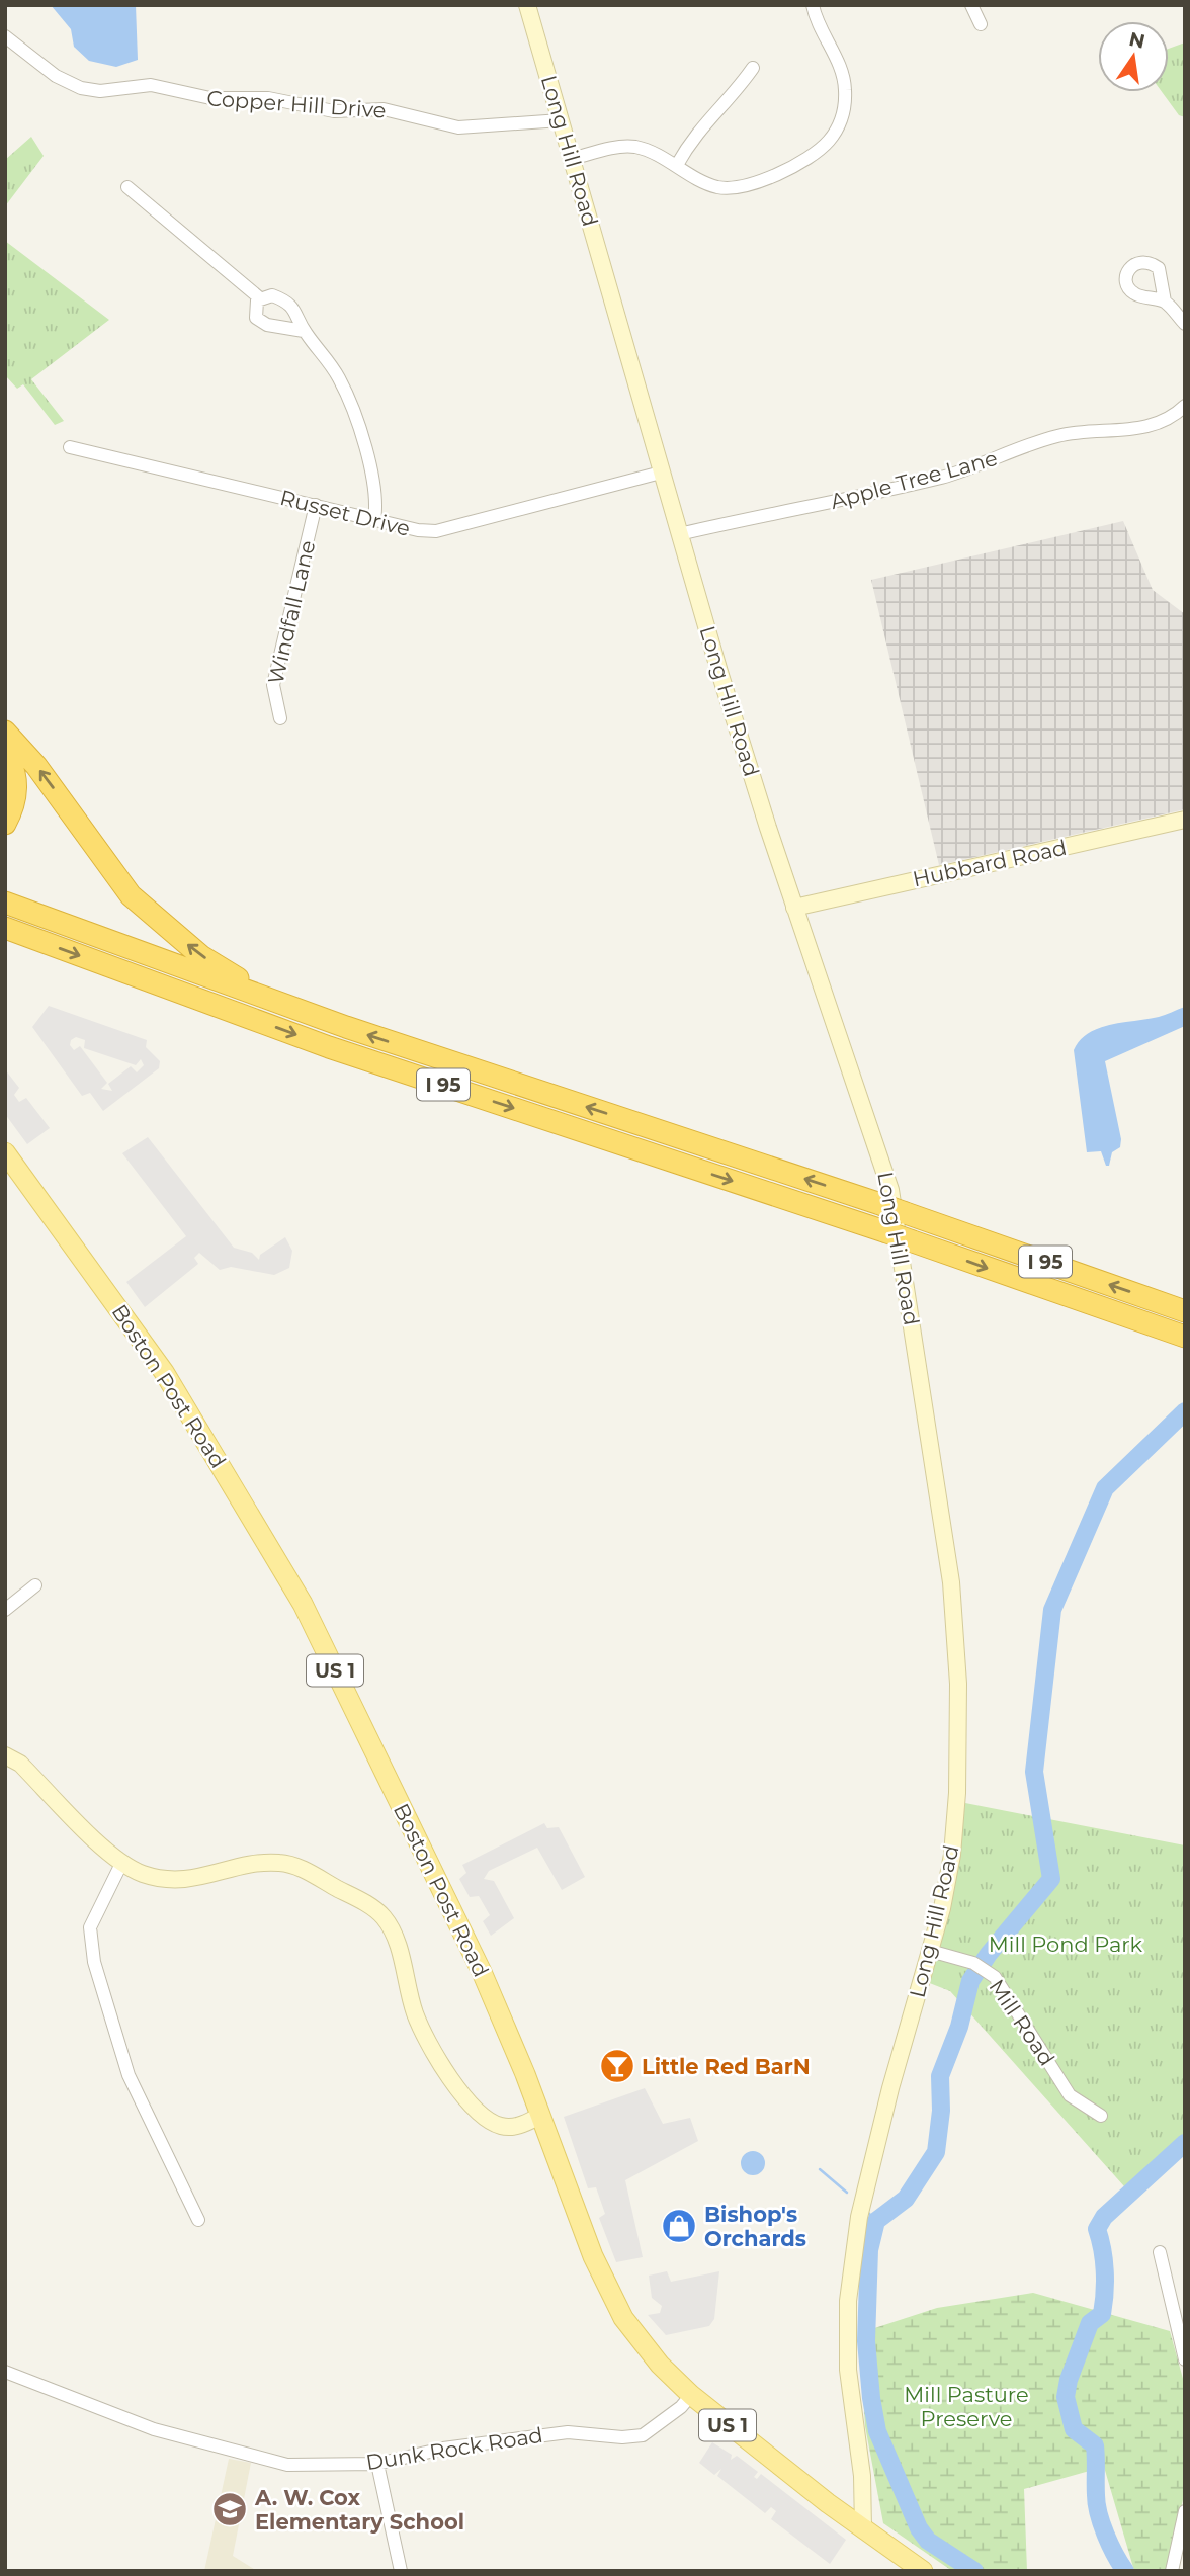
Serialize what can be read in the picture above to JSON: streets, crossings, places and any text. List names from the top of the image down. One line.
{"streets":{"highway":["I 95"],"main road":["Boston Post Road","US 1"],"street":["Copper Hill Drive","Long Hill Road","Apple Tree Lane","Russet Drive","Windfall Lane","Hubbard Road","Mill Road","Dunk Rock Road"]},"crossings":[["Copper Hill Drive","Long Hill Road"],["Long Hill Road","Apple Tree Lane"],["Long Hill Road","Russet Drive"],["Long Hill Road","Hubbard Road"],["Long Hill Road","Boston Post Road"],["Long Hill Road","Mill Road"],["Russet Drive","Windfall Lane"],["Boston Post Road","Dunk Rock Road"]],"parks":["Mill Pond Park","Mill Pasture Preserve"],"places":{"bar":["Little Red BarN"],"shop":["Bishop's Orchards"],"school or university":["A. W. Cox Elementary School"]},"north":"top"}
